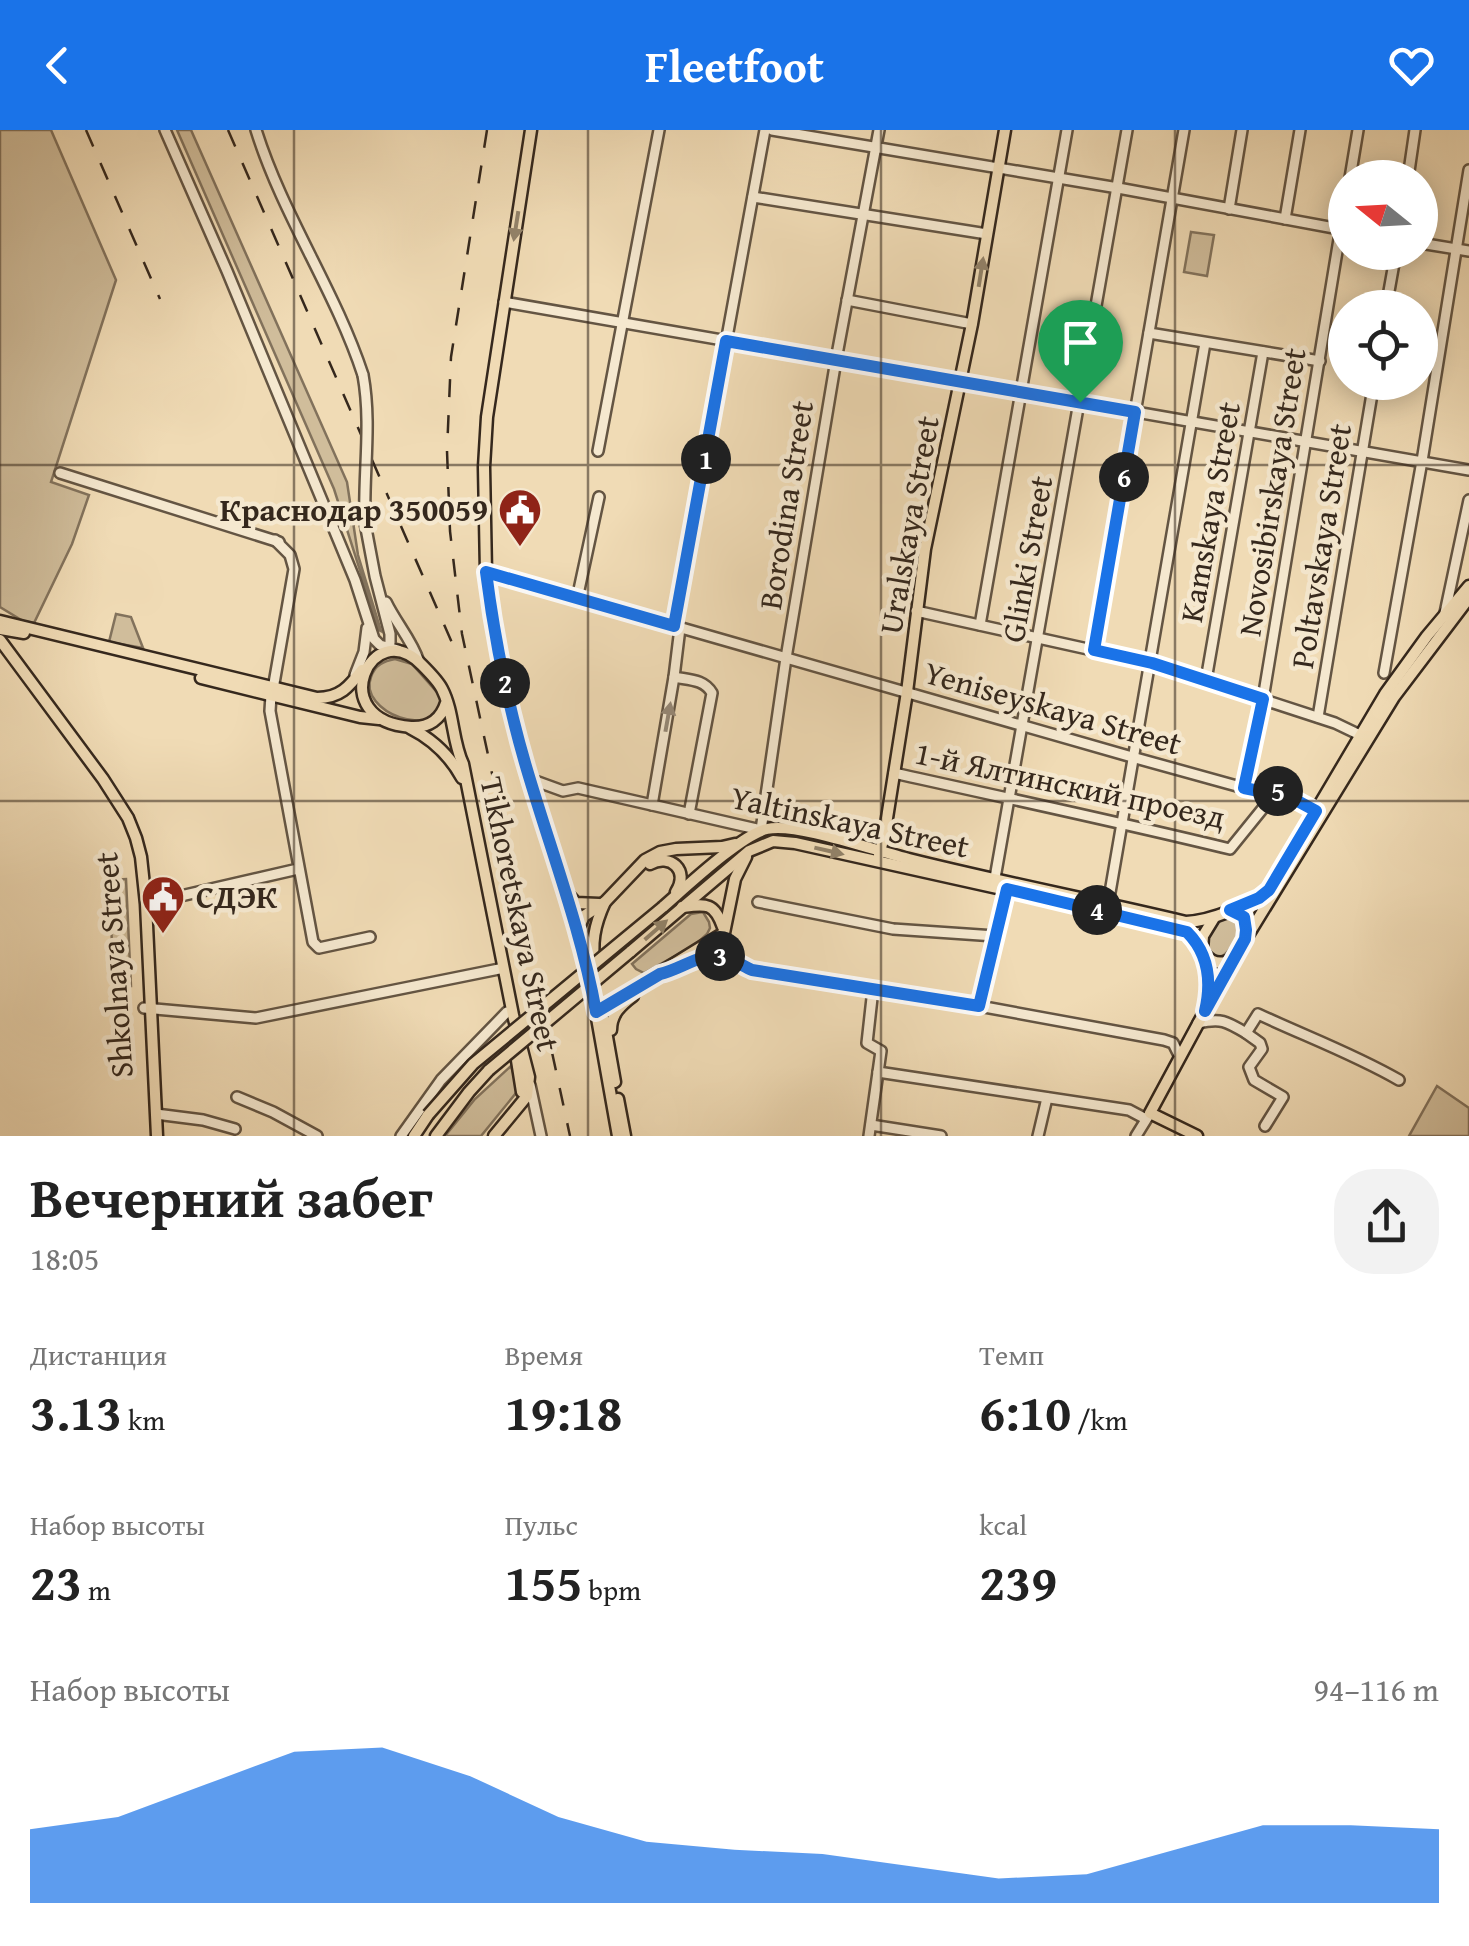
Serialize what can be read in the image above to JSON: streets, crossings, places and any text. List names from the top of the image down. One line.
{"streets":{"main road":["Uralskaya Street","Yaltinskaya Street","Tikhoretskaya Street","Shkolnaya Street"],"street":["Novosibirskaya Street","Borodina Street","Kamskaya Street","Poltavskaya Street","Glinki Street","Yeniseyskaya Street","1-й Ялтинский проезд"]},"crossings":[["Novosibirskaya Street","Yeniseyskaya Street"],["Borodina Street","Yeniseyskaya Street"],["Borodina Street","Yaltinskaya Street"],["Uralskaya Street","Yeniseyskaya Street"],["Uralskaya Street","1-й Ялтинский проезд"],["Uralskaya Street","Yaltinskaya Street"],["Glinki Street","Yeniseyskaya Street"],["Glinki Street","1-й Ялтинский проезд"],["Glinki Street","Yaltinskaya Street"],["Yeniseyskaya Street","1-й Ялтинский проезд"]],"places":{"public building":["Краснодар 350059","СДЭК"]},"north":"left","page":{"header":"Fleetfoot","pins":["1","6","2","5","4","3"],"heading":["Вечерний забег","18:05"],"stats":[["Дистанция","3.13 km"],["Время","19:18"],["Темп","6:10 /km"],["Набор высоты","23 m"],["Пульс","155 bpm"],["kcal","239"]],"chart":["Набор высоты","94–116 m"]}}
